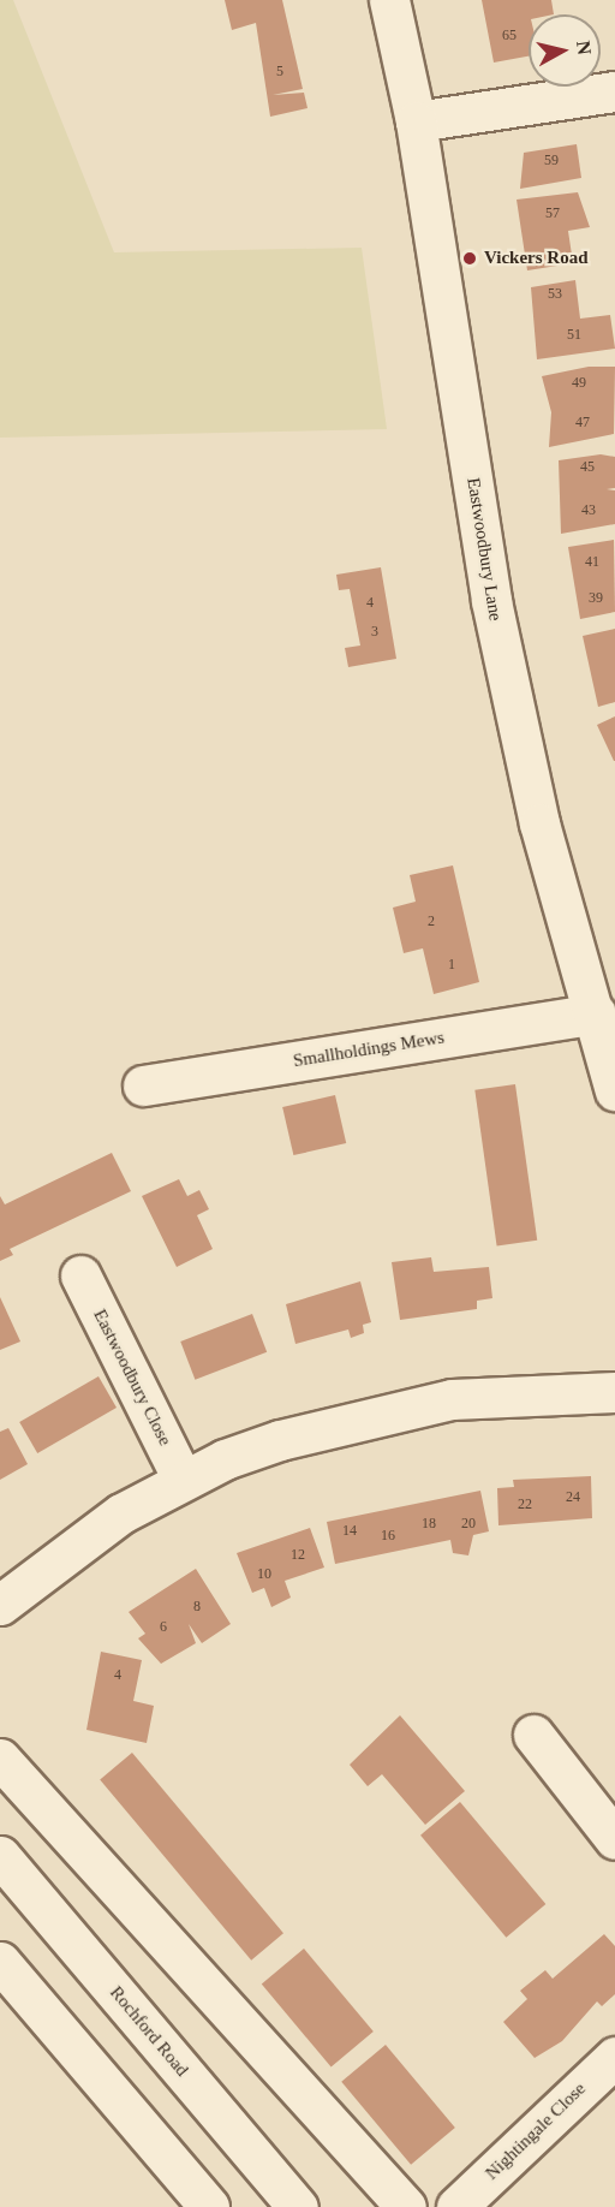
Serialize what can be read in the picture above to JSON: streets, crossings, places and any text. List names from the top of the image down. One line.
{"streets":{"street":["Eastwoodbury Lane","Smallholdings Mews","Eastwoodbury Close","Rochford Road","Nightingale Close"]},"crossings":[["Eastwoodbury Lane","Smallholdings Mews"]],"places":["Vickers Road"],"house_numbers":["65","5","59","57","53","51","49","47","45","43","41","39","4","3","2","1","24","22","18","20","14","16","12","10","8","6","4"],"north":"right"}
